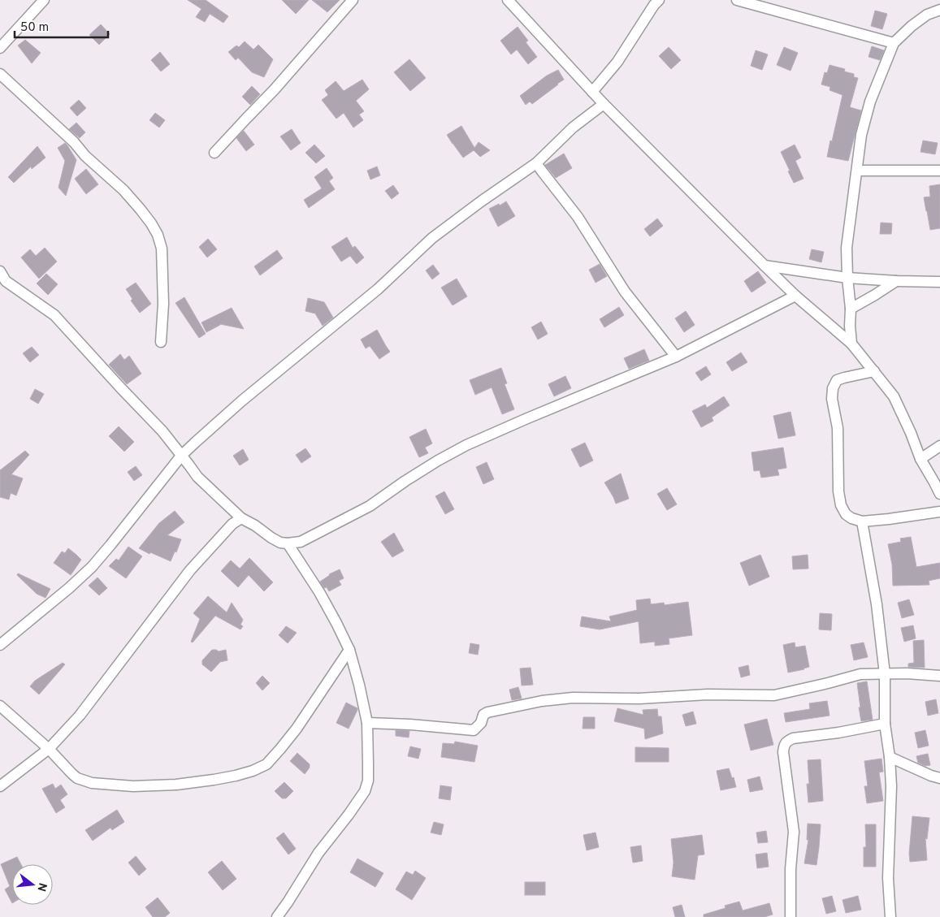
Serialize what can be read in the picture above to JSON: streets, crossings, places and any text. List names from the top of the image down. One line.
{"scale_bar":"50 m","north":"right"}
